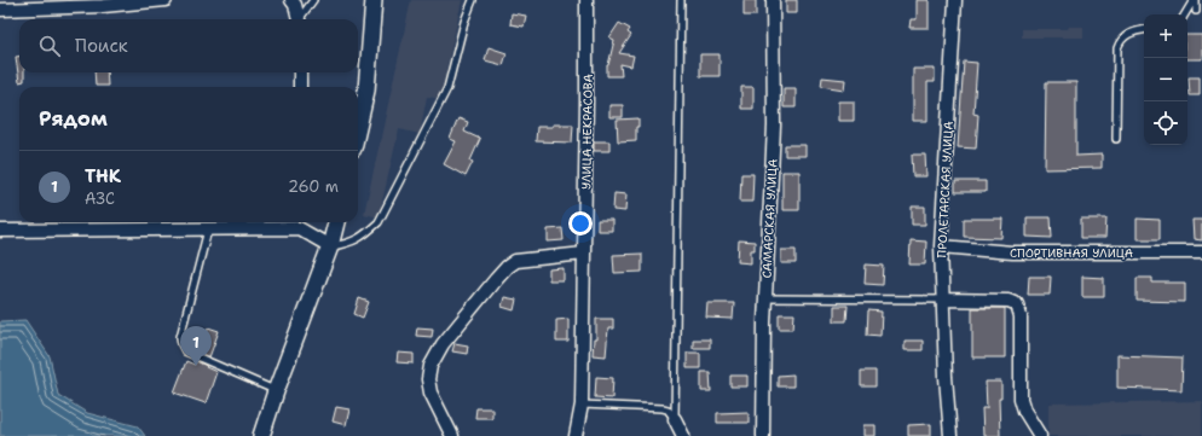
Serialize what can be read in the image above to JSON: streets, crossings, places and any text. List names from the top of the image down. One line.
{"streets":{"street":["УЛИЦА НЕКРАСОВА","ПРОЛЕТАРСКАЯ УЛИЦА","САМАРСКАЯ УЛИЦА","СПОРТИВНАЯ УЛИЦА"]},"crossings":[["ПРОЛЕТАРСКАЯ УЛИЦА","СПОРТИВНАЯ УЛИЦА"]],"page":{"map_buttons":["+","−"],"search":"Поиск","heading":"Рядом","list":[{"mark":"1","name":"ТНК","note":"АЗС","value":"260 m"}],"pins":"1"}}
